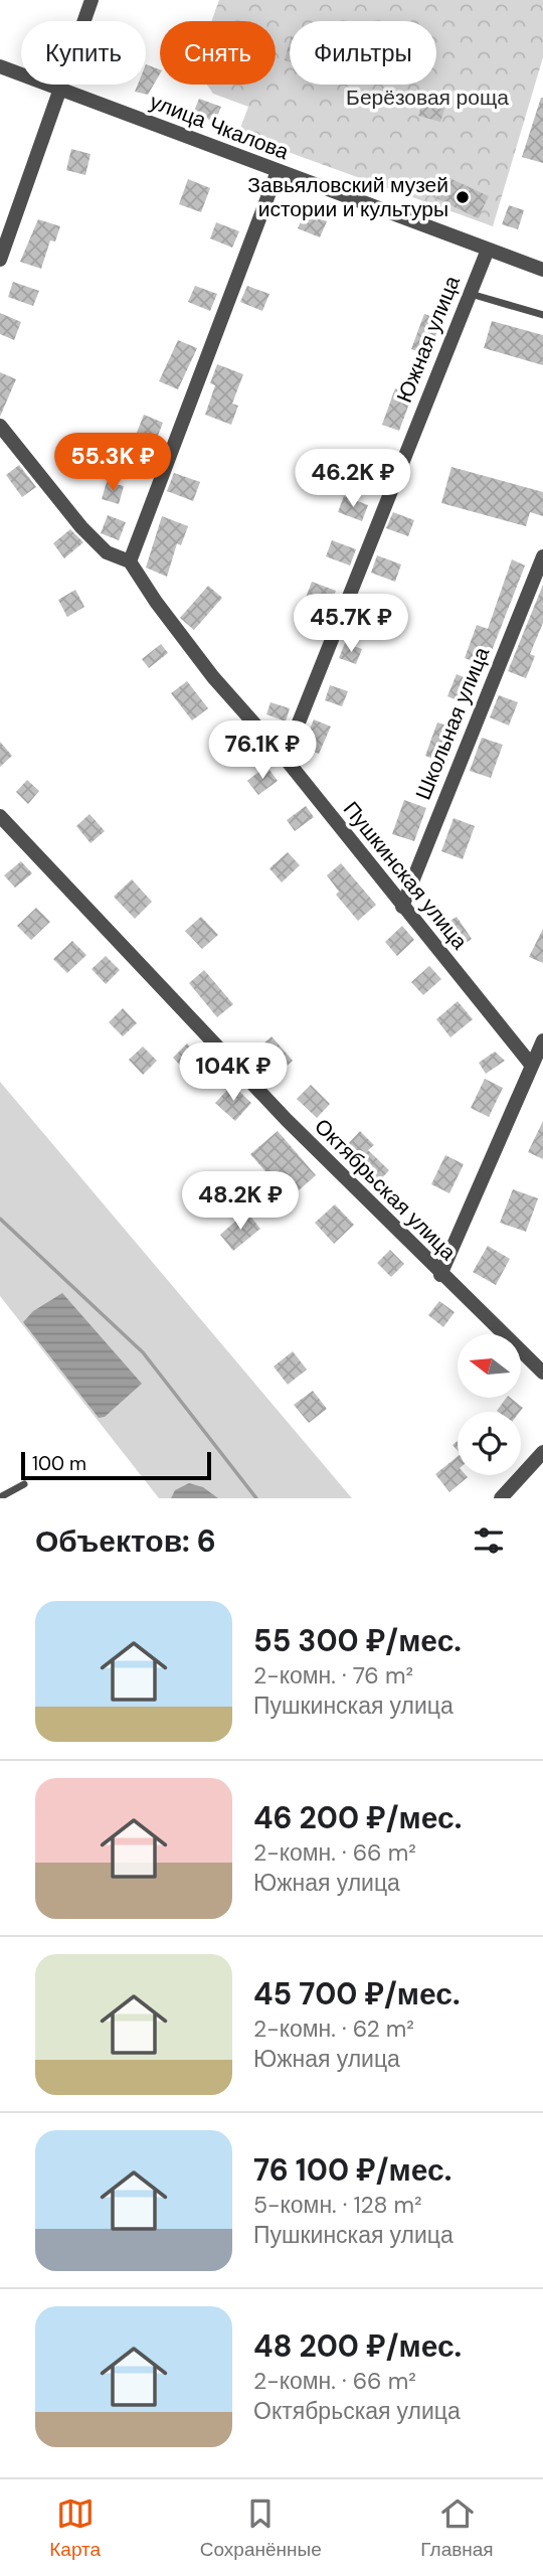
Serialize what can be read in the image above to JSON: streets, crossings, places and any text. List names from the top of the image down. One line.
{"streets":{"street":["улица Чкалова","Южная улица","Школьная улица","Пушкинская улица","Октябрьская улица"]},"crossings":[["улица Чкалова","Южная улица"],["Южная улица","Пушкинская улица"],["Школьная улица","Пушкинская улица"]],"parks":["Берёзовая роща"],"places":["Завьяловский музей истории и культуры"],"scale_bar":"100 m","north":"left","page":{"chip":["Купить","Снять","Фильтры"],"price":["55.3K ₽","46.2K ₽","45.7K ₽","76.1K ₽","104K ₽","48.2K ₽"],"scale":"100 m","heading":"Объектов: 6","list":[{"name":"55 300 ₽/мес.","note":"2-комн. · 76 m² · Пушкинская улица"},{"name":"46 200 ₽/мес.","note":"2-комн. · 66 m² · Южная улица"},{"name":"45 700 ₽/мес.","note":"2-комн. · 62 m² · Южная улица"},{"name":"76 100 ₽/мес.","note":"5-комн. · 128 m² · Пушкинская улица"},{"name":"48 200 ₽/мес.","note":"2-комн. · 66 m² · Октябрьская улица"}],"tabs":["Карта","Сохранённые","Главная"]}}
